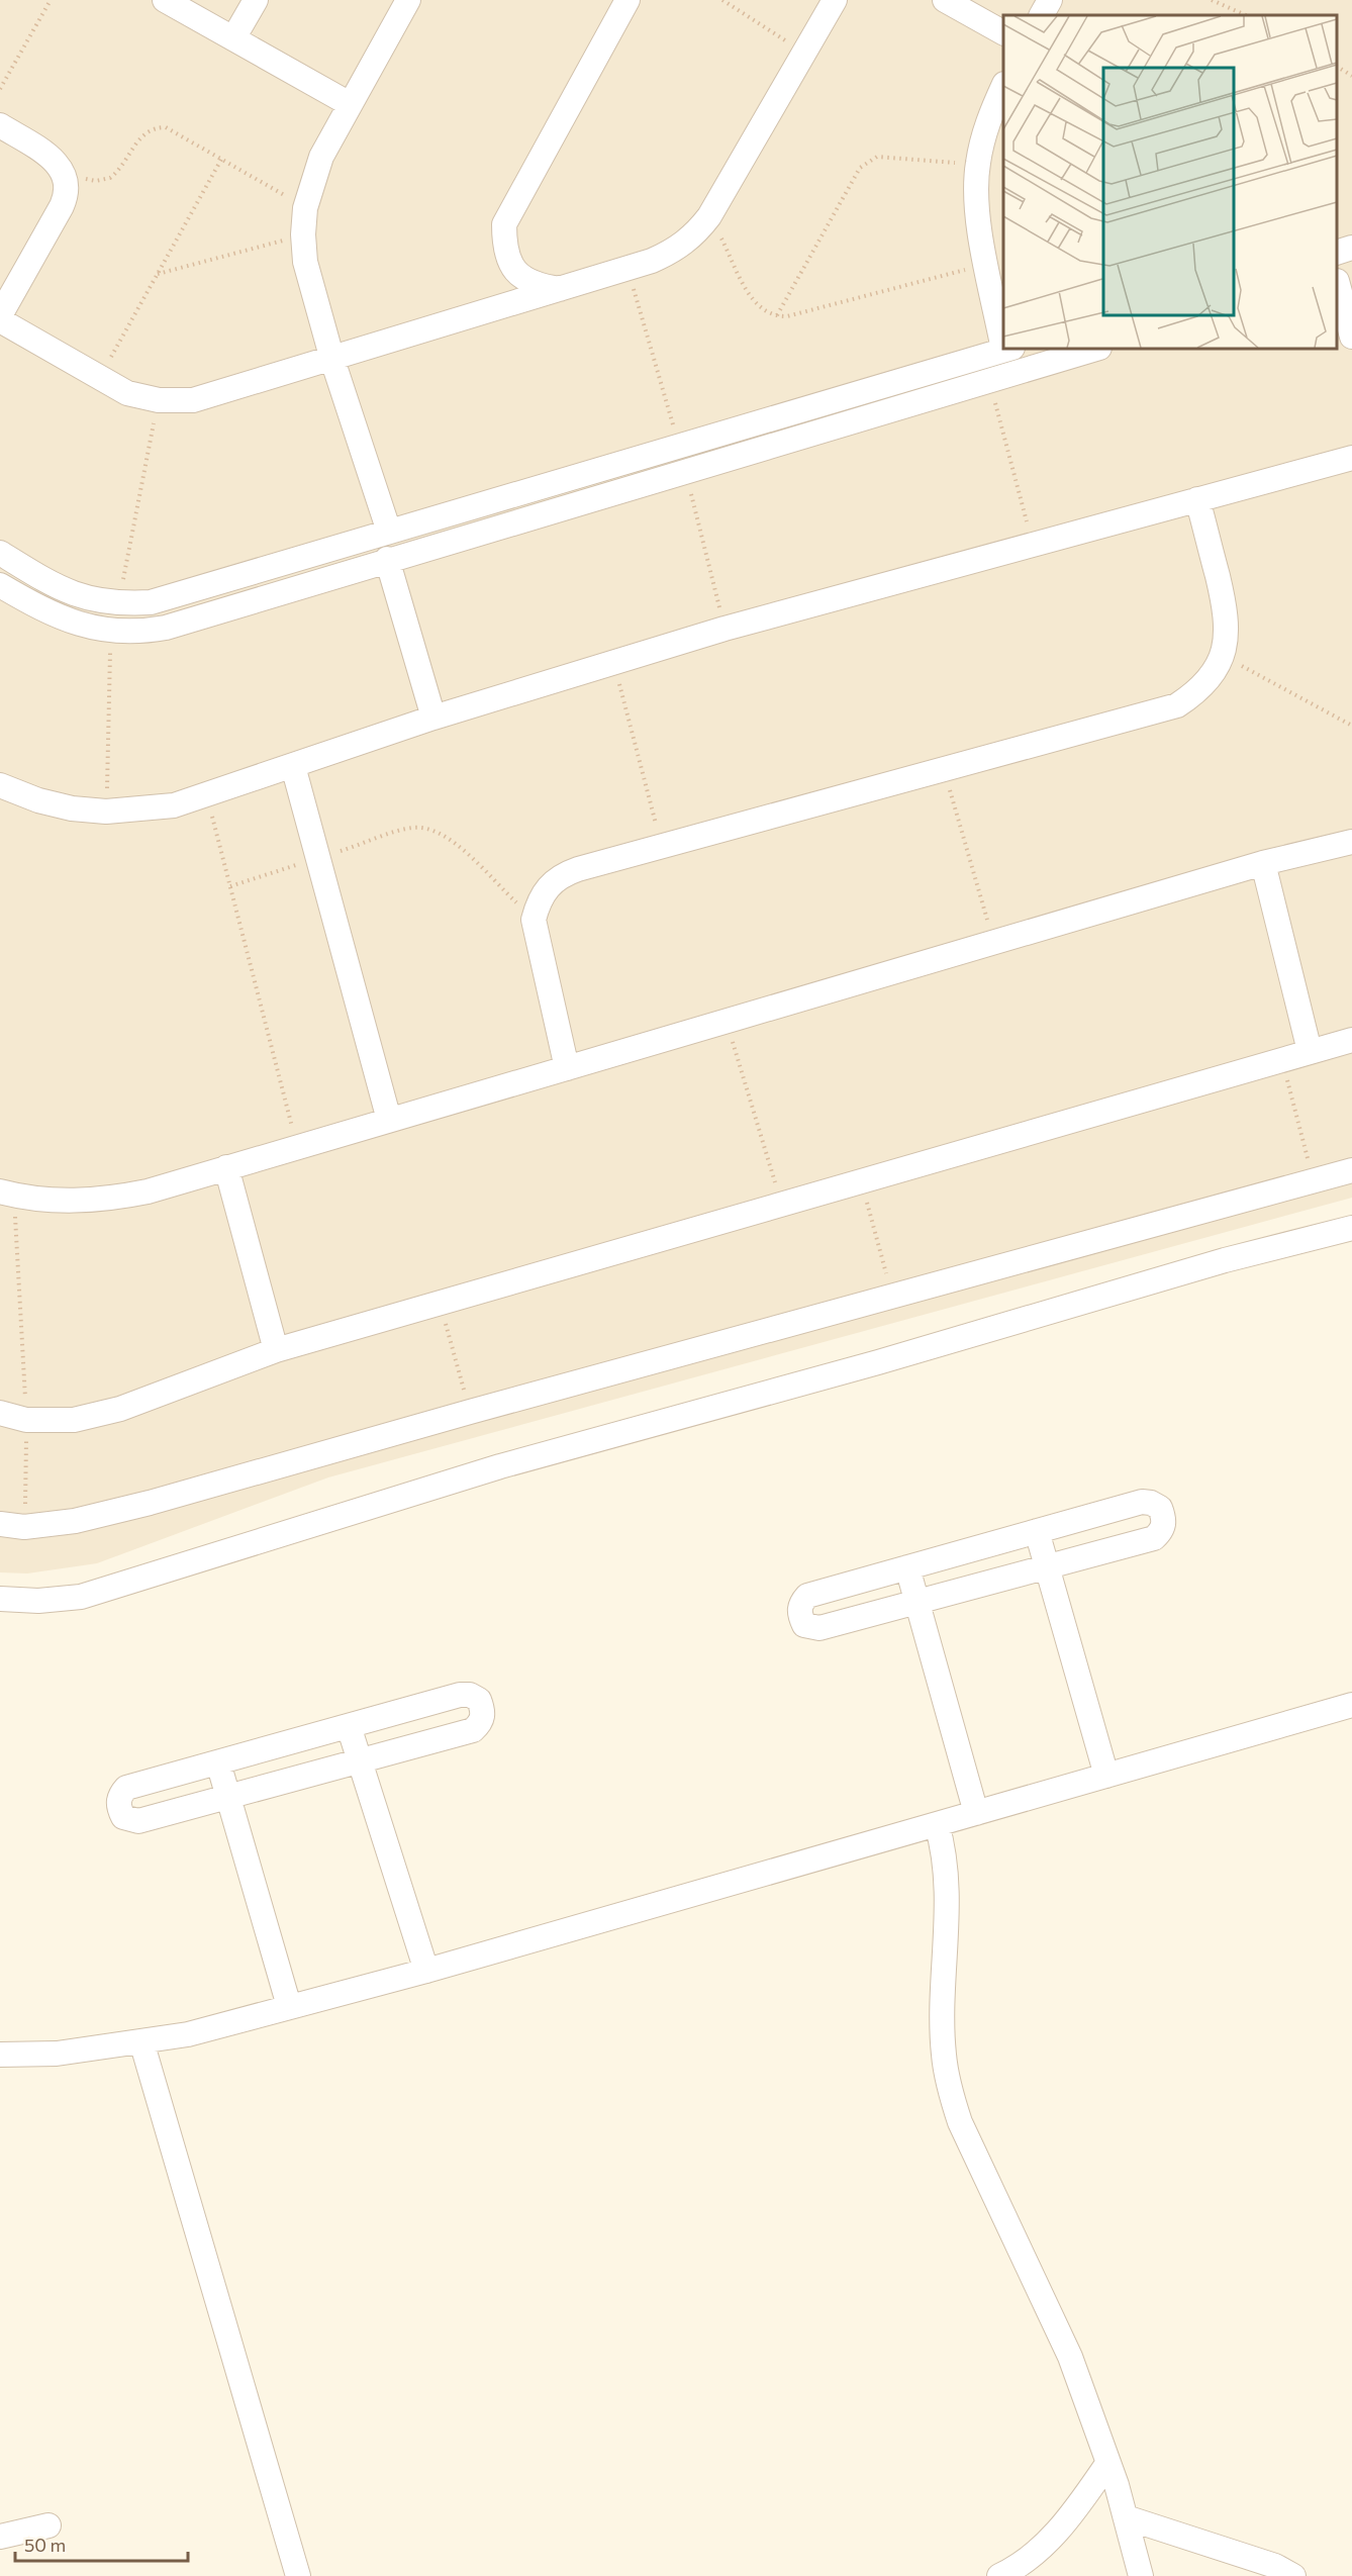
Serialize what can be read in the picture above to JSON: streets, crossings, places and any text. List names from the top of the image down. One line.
{"scale_bar":"50 m"}
